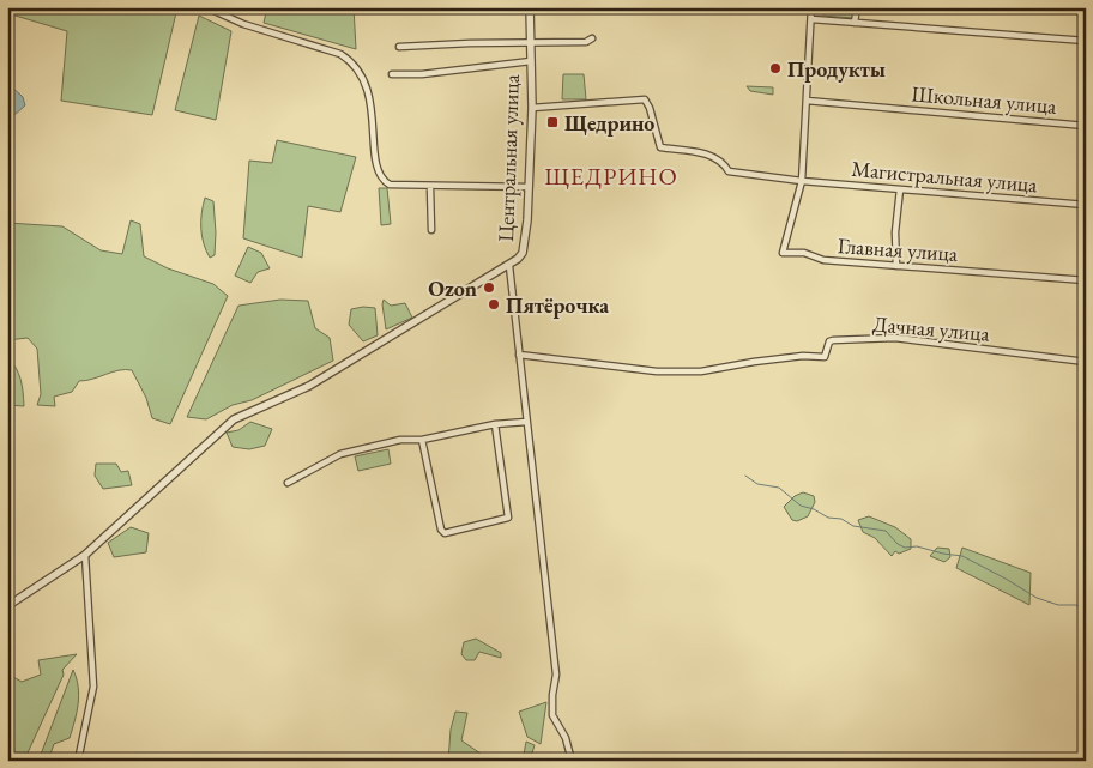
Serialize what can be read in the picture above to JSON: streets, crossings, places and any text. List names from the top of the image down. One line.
{"streets":{"street":["Школьная улица","Центральная улица","Магистральная улица","Главная улица","Дачная улица"]},"crossings":[["Центральная улица","Магистральная улица"],["Магистральная улица","Главная улица"]],"districts":["ЩЕДРИНО"],"places":{"other":["Продукты","Ozon","Пятёрочка"],"transit":["Щедрино"]}}
